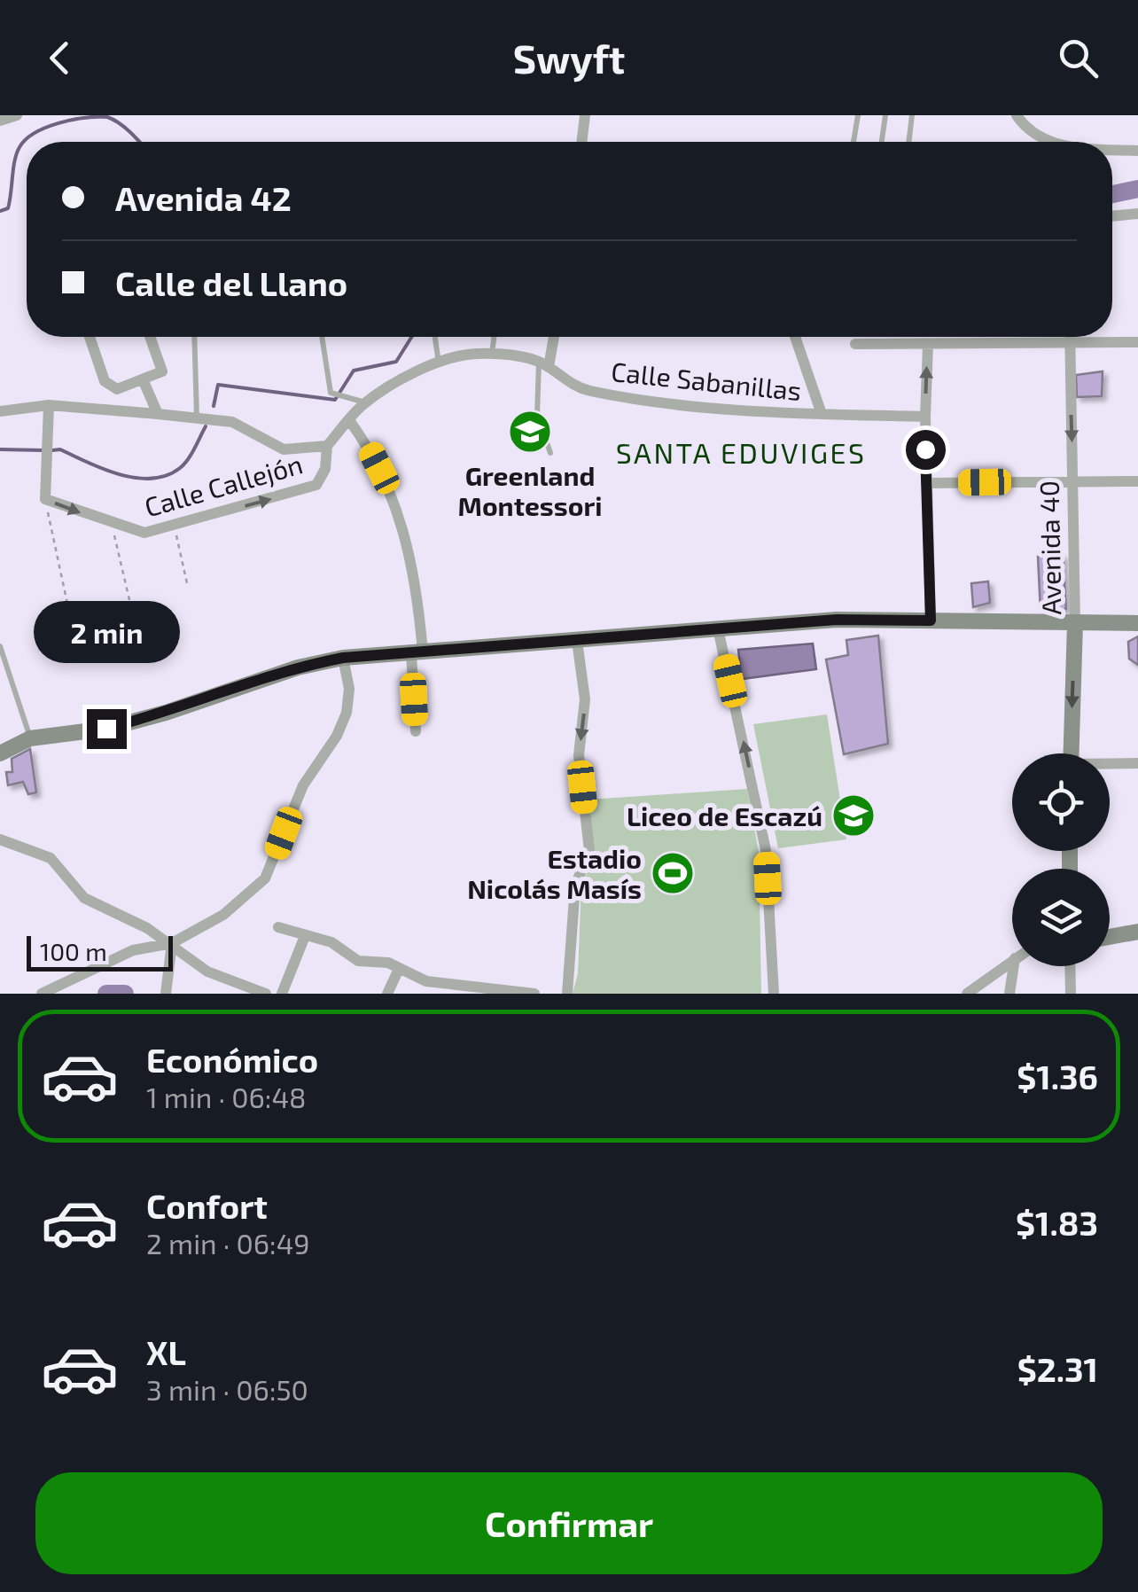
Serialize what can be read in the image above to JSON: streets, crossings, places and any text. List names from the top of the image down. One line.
{"streets":{"main road":["Avenida 40"],"street":["Calle Sabanillas","Calle Callejón"]},"crossings":[["Calle Sabanillas","Calle Callejón"]],"one_way":["Calle Callejón","Avenida 40"],"districts":["SANTA EDUVIGES"],"places":{"school or university":["Greenland Montessori","Liceo de Escazú"],"sports":["Estadio Nicolás Masís"]},"scale_bar":"100 m","page":{"header":"Swyft","banner":["Avenida 42","Calle del Llano"],"bubble":"2 min","scale":"100 m","list":[{"name":"Económico","note":"1 min · 06:48","value":"$1.36"},{"name":"Confort","note":"2 min · 06:49","value":"$1.83"},{"name":"XL","note":"3 min · 06:50","value":"$2.31"}],"buttons":"Confirmar"}}
